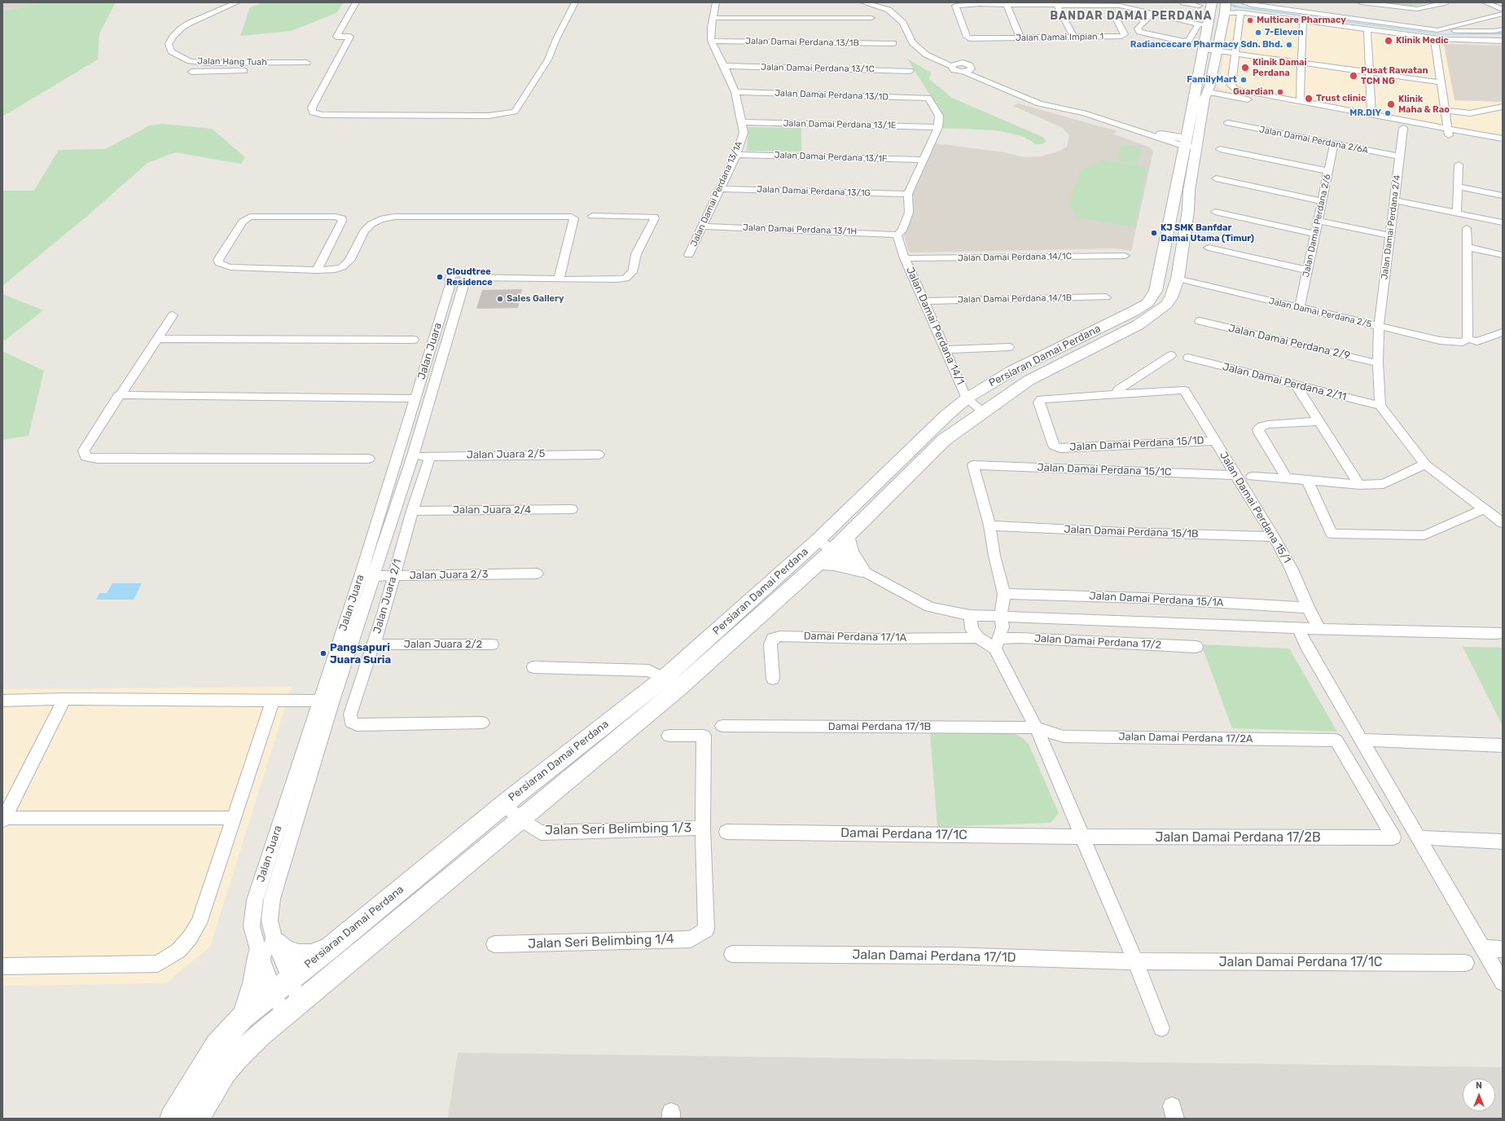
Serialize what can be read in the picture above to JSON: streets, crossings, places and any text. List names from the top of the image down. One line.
{"streets":{"main road":["Persiaran Damai Perdana"],"street":["Jalan Damai Impian 1","Jalan Damai Perdana 13/1B","Jalan Hang Tuah","Jalan Damai Perdana 13/1C","Jalan Damai Perdana 13/1D","Jalan Damai Perdana 13/1E","Jalan Damai Perdana 2/6A","Jalan Damai Perdana 13/1F","Jalan Damai Perdana 13/1G","Jalan Damai Perdana 13/1A","Jalan Damai Perdana 2/6","Jalan Damai Perdana 2/4","Jalan Damai Perdana 13/1H","Jalan Damai Perdana 14/1C","Jalan Damai Perdana 14/1B","Jalan Damai Perdana 2/5","Jalan Damai Perdana 14/1","Jalan Damai Perdana 2/9","Jalan Juara","Jalan Damai Perdana 2/11","Jalan Damai Perdana 15/1D","Jalan Juara 2/5","Jalan Damai Perdana 15/1C","Jalan Damai Perdana 15/1","Jalan Juara 2/4","Jalan Damai Perdana 15/1B","Jalan Juara 2/3","Jalan Juara 2/1","Jalan Damai Perdana 15/1A","Damai Perdana 17/1A","Jalan Damai Perdana 17/2","Jalan Juara 2/2","Damai Perdana 17/1B","Jalan Damai Perdana 17/2A","Jalan Seri Belimbing 1/3","Damai Perdana 17/1C","Jalan Damai Perdana 17/2B","Jalan Seri Belimbing 1/4","Jalan Damai Perdana 17/1D","Jalan Damai Perdana 17/1C"]},"crossings":[["Jalan Damai Perdana 13/1B","Jalan Damai Perdana 13/1A"],["Jalan Damai Perdana 13/1C","Jalan Damai Perdana 13/1A"],["Jalan Damai Perdana 13/1D","Jalan Damai Perdana 13/1E"],["Jalan Damai Perdana 13/1D","Jalan Damai Perdana 13/1A"],["Jalan Damai Perdana 13/1E","Jalan Damai Perdana 13/1A"],["Jalan Damai Perdana 2/6A","Jalan Damai Perdana 2/6"],["Jalan Damai Perdana 2/6A","Jalan Damai Perdana 2/4"],["Jalan Damai Perdana 13/1F","Jalan Damai Perdana 13/1A"],["Jalan Damai Perdana 13/1G","Jalan Damai Perdana 13/1A"],["Jalan Damai Perdana 13/1A","Jalan Damai Perdana 13/1H"],["Jalan Damai Perdana 2/6","Jalan Damai Perdana 2/5"],["Jalan Damai Perdana 2/4","Jalan Damai Perdana 2/5"],["Jalan Damai Perdana 2/4","Jalan Damai Perdana 2/9"],["Jalan Damai Perdana 2/4","Jalan Damai Perdana 2/11"],["Jalan Damai Perdana 13/1H","Jalan Damai Perdana 14/1"],["Jalan Damai Perdana 14/1C","Jalan Damai Perdana 14/1"],["Jalan Damai Perdana 14/1B","Jalan Damai Perdana 14/1"],["Jalan Damai Perdana 2/5","Persiaran Damai Perdana"],["Jalan Damai Perdana 14/1","Persiaran Damai Perdana"],["Jalan Juara","Persiaran Damai Perdana"],["Jalan Juara","Jalan Juara 2/5"],["Jalan Juara","Jalan Juara 2/3"],["Persiaran Damai Perdana","Jalan Seri Belimbing 1/3"],["Jalan Damai Perdana 15/1D","Jalan Damai Perdana 15/1"],["Jalan Juara 2/5","Jalan Juara 2/1"],["Jalan Damai Perdana 15/1C","Jalan Damai Perdana 15/1"],["Jalan Damai Perdana 15/1C","Jalan Damai Perdana 15/1B"],["Jalan Damai Perdana 15/1","Jalan Damai Perdana 15/1B"],["Jalan Damai Perdana 15/1","Jalan Damai Perdana 15/1A"],["Jalan Juara 2/4","Jalan Juara 2/1"],["Jalan Juara 2/3","Jalan Juara 2/1"],["Jalan Juara 2/1","Jalan Juara 2/2"],["Damai Perdana 17/1B","Jalan Damai Perdana 17/2A"],["Jalan Damai Perdana 17/2A","Jalan Damai Perdana 17/2B"],["Jalan Seri Belimbing 1/3","Jalan Seri Belimbing 1/4"],["Damai Perdana 17/1C","Jalan Damai Perdana 17/2B"],["Jalan Damai Perdana 17/1D","Jalan Damai Perdana 17/1C"]],"districts":["BANDAR DAMAI PERDANA"],"places":["Multicare Pharmacy","7-Eleven","Klinik Medic","Radiancecare Pharmacy Sdn. Bhd.","Klinik Damai Perdana","Pusat Rawatan TCM NG","FamilyMart","Guardian","Trust clinic","Klinik Maha & Rao","MR.DIY","KJ SMK Banfdar Damai Utama (Timur)","Cloudtree Residence","Sales Gallery","Pangsapuri Juara Suria"],"north":"top"}
